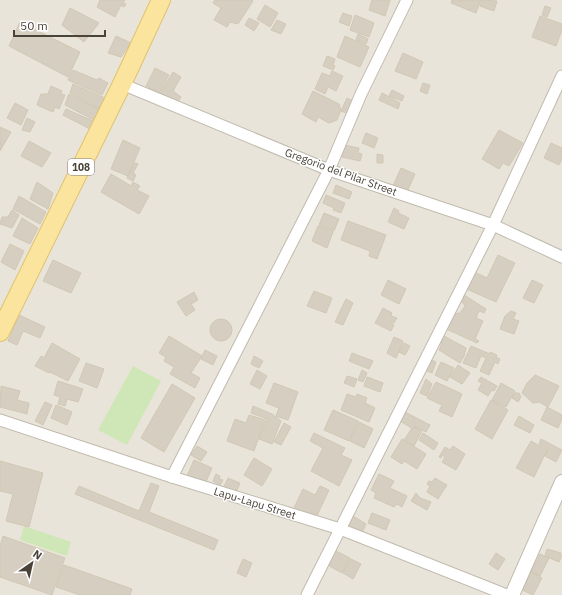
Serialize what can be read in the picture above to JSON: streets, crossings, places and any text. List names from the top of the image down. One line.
{"streets":{"main road":["108"],"street":["Gregorio del Pilar Street","Lapu-Lapu Street"]},"crossings":[["108","Gregorio del Pilar Street"]],"scale_bar":"50 m","north":"top right"}
